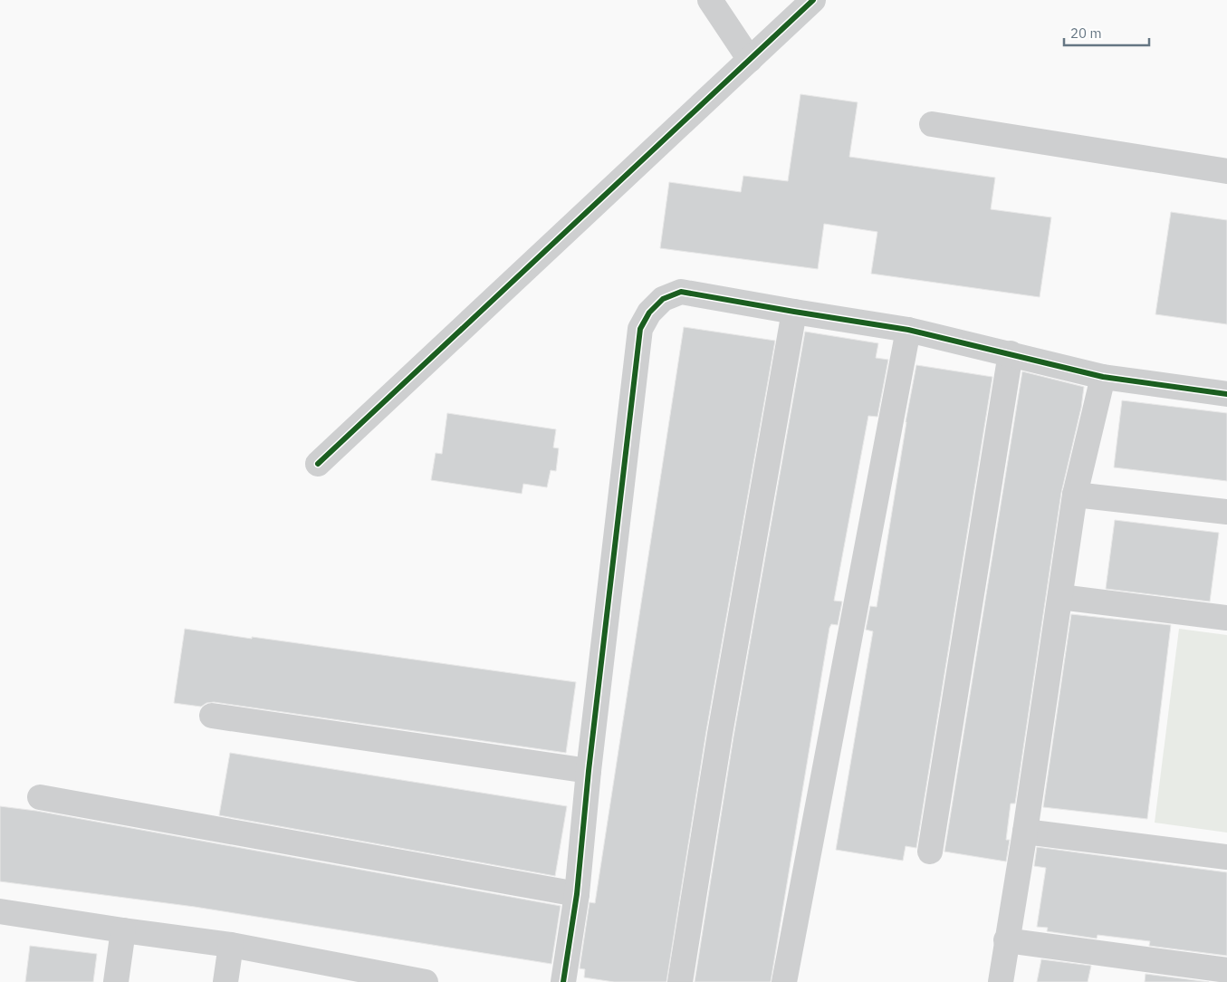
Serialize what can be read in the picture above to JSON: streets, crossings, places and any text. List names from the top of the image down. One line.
{"scale_bar":"20 m"}
